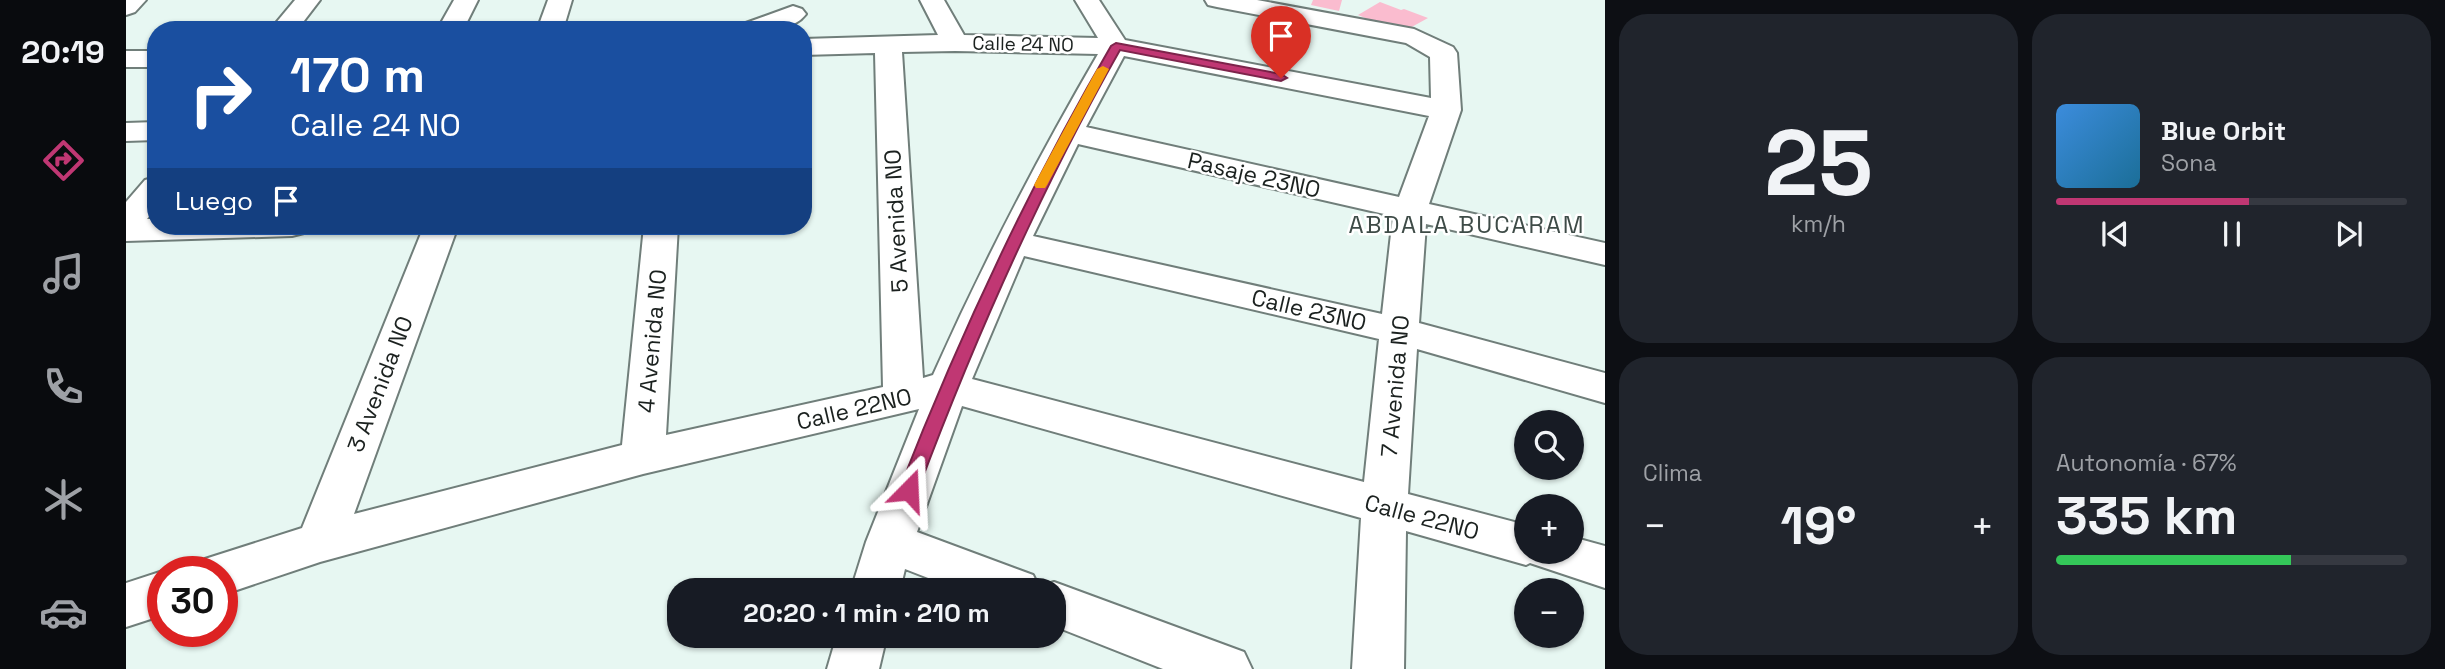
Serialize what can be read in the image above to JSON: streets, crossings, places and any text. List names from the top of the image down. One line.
{"streets":{"street":["Calle 24 NO","Pasaje 23NO","5 Avenida NO","Calle 23NO","4 Avenida NO","3 Avenida NO","7 Avenida NO","Calle 22NO"]},"crossings":[["Calle 24 NO","5 Avenida NO"],["Calle 24 NO","7 Avenida NO"],["Pasaje 23NO","7 Avenida NO"],["5 Avenida NO","Calle 22NO"],["Calle 23NO","7 Avenida NO"],["4 Avenida NO","Calle 22NO"],["3 Avenida NO","Calle 22NO"],["7 Avenida NO","Calle 22NO"]],"districts":["ABDALA BUCARAM"],"page":{"tabs":"20:19","tile":[["25","km/h"],"Clima",["Autonomía · 67%","335 km"]],"turn":["170 m","Calle 24 NO"],"song":["Blue Orbit","Sona"],"then":"Luego","map_buttons":["+","−"],"heat":["−","19°","+"],"limit":"30","trip":"20:20 · 1 min · 210 m"}}
